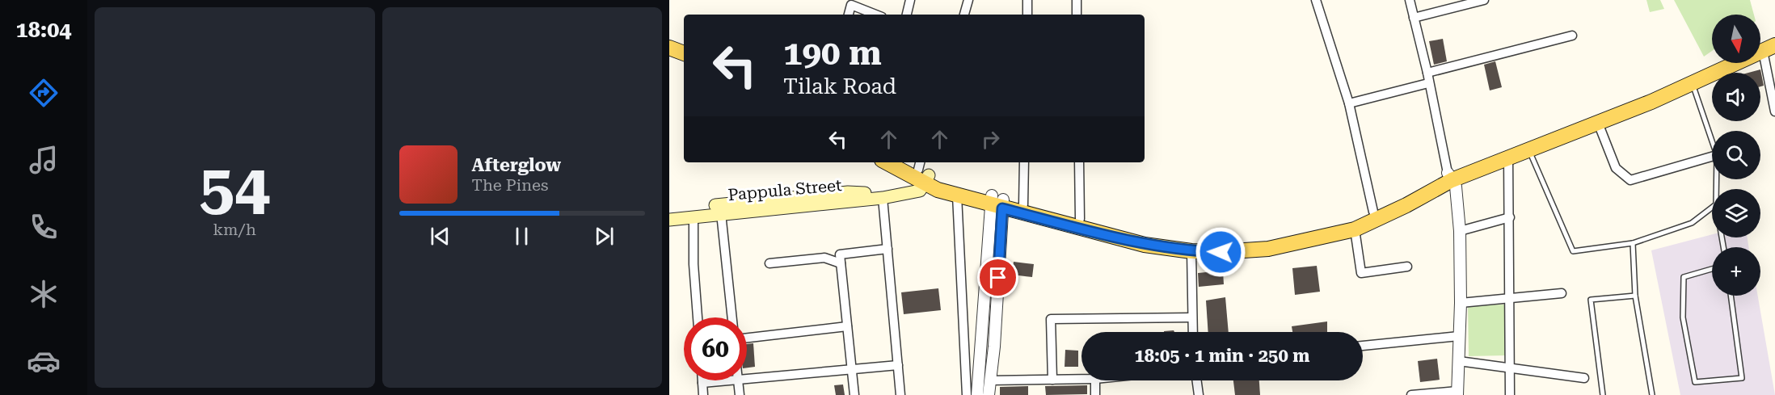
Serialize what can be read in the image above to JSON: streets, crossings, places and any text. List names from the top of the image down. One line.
{"streets":{"main road":["Pappula Street"]},"north":"bottom","page":{"tabs":"18:04","tile":["54","km/h"],"map_buttons":"+","turn":["190 m","Tilak Road"],"song":["Afterglow","The Pines"],"limit":"60","trip":"18:05 · 1 min · 250 m"}}
